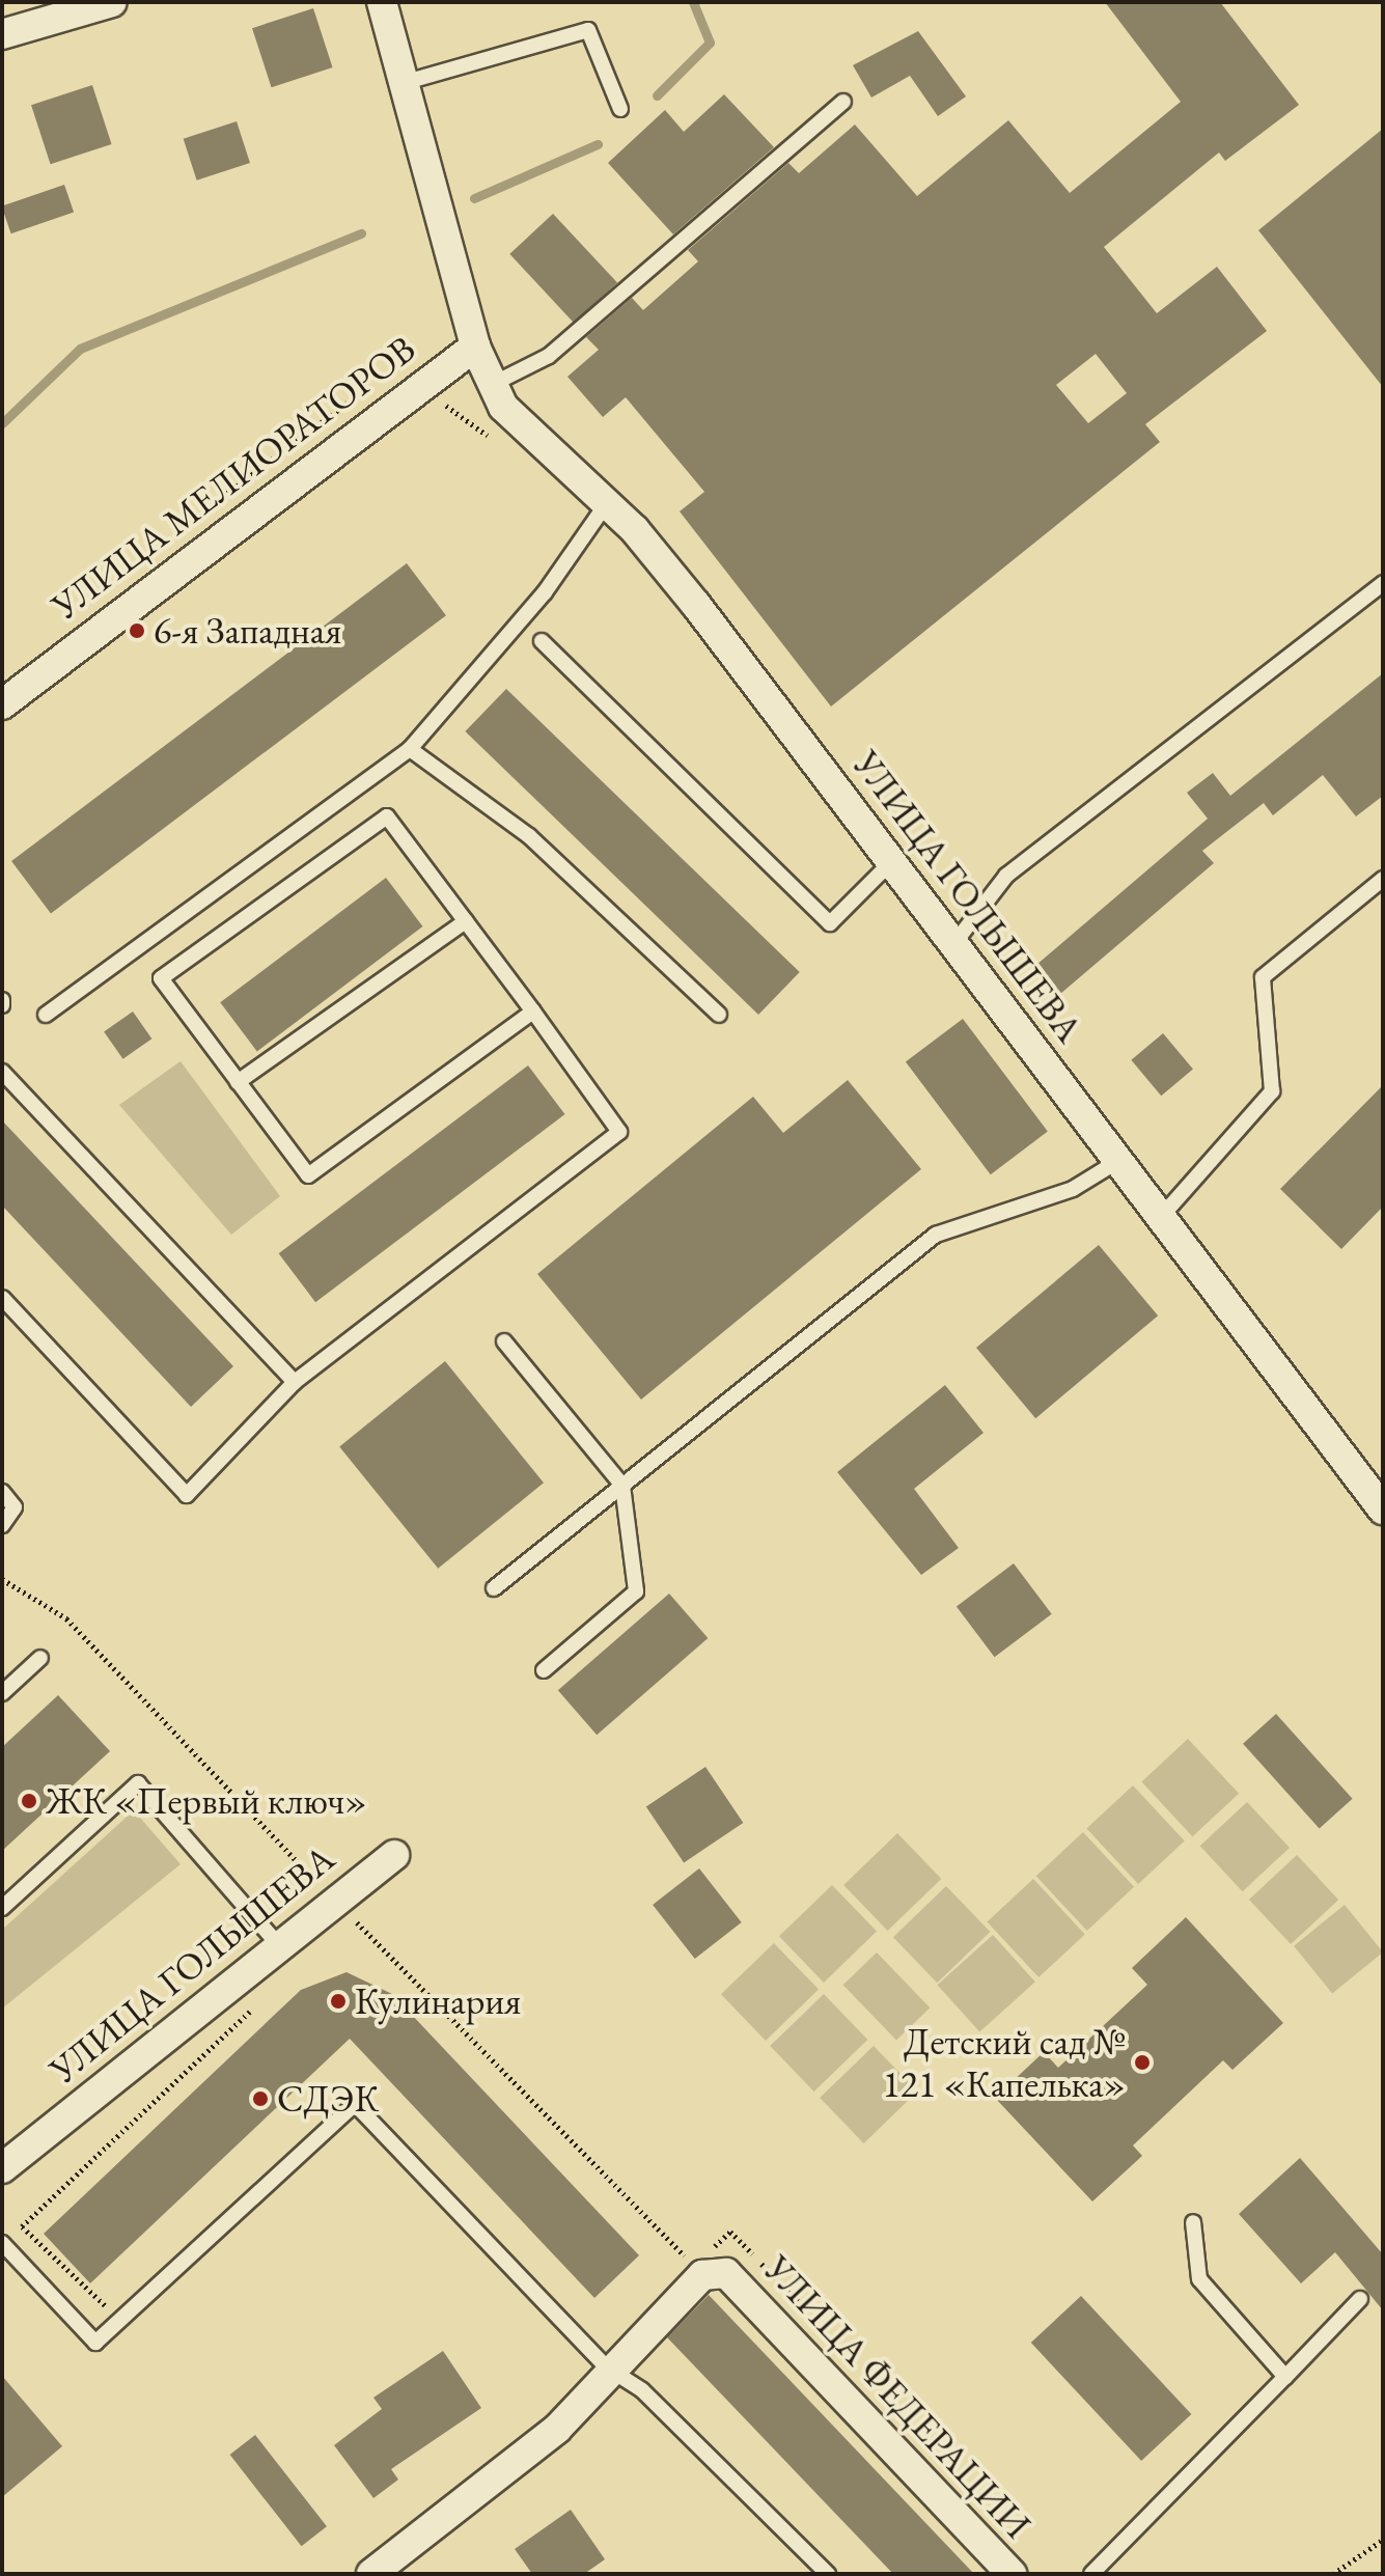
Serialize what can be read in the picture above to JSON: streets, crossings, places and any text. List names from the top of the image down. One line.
{"streets":{"street":["УЛИЦА МЕЛИОРАТОРОВ","УЛИЦА ГОЛЫШЕВА","УЛИЦА ФЕДЕРАЦИИ"]},"crossings":[["УЛИЦА МЕЛИОРАТОРОВ","УЛИЦА ГОЛЫШЕВА"]],"places":["6-я Западная","ЖК «Первый ключ»","Кулинария","Детский сад № 121 «Капелька»","СДЭК"]}
